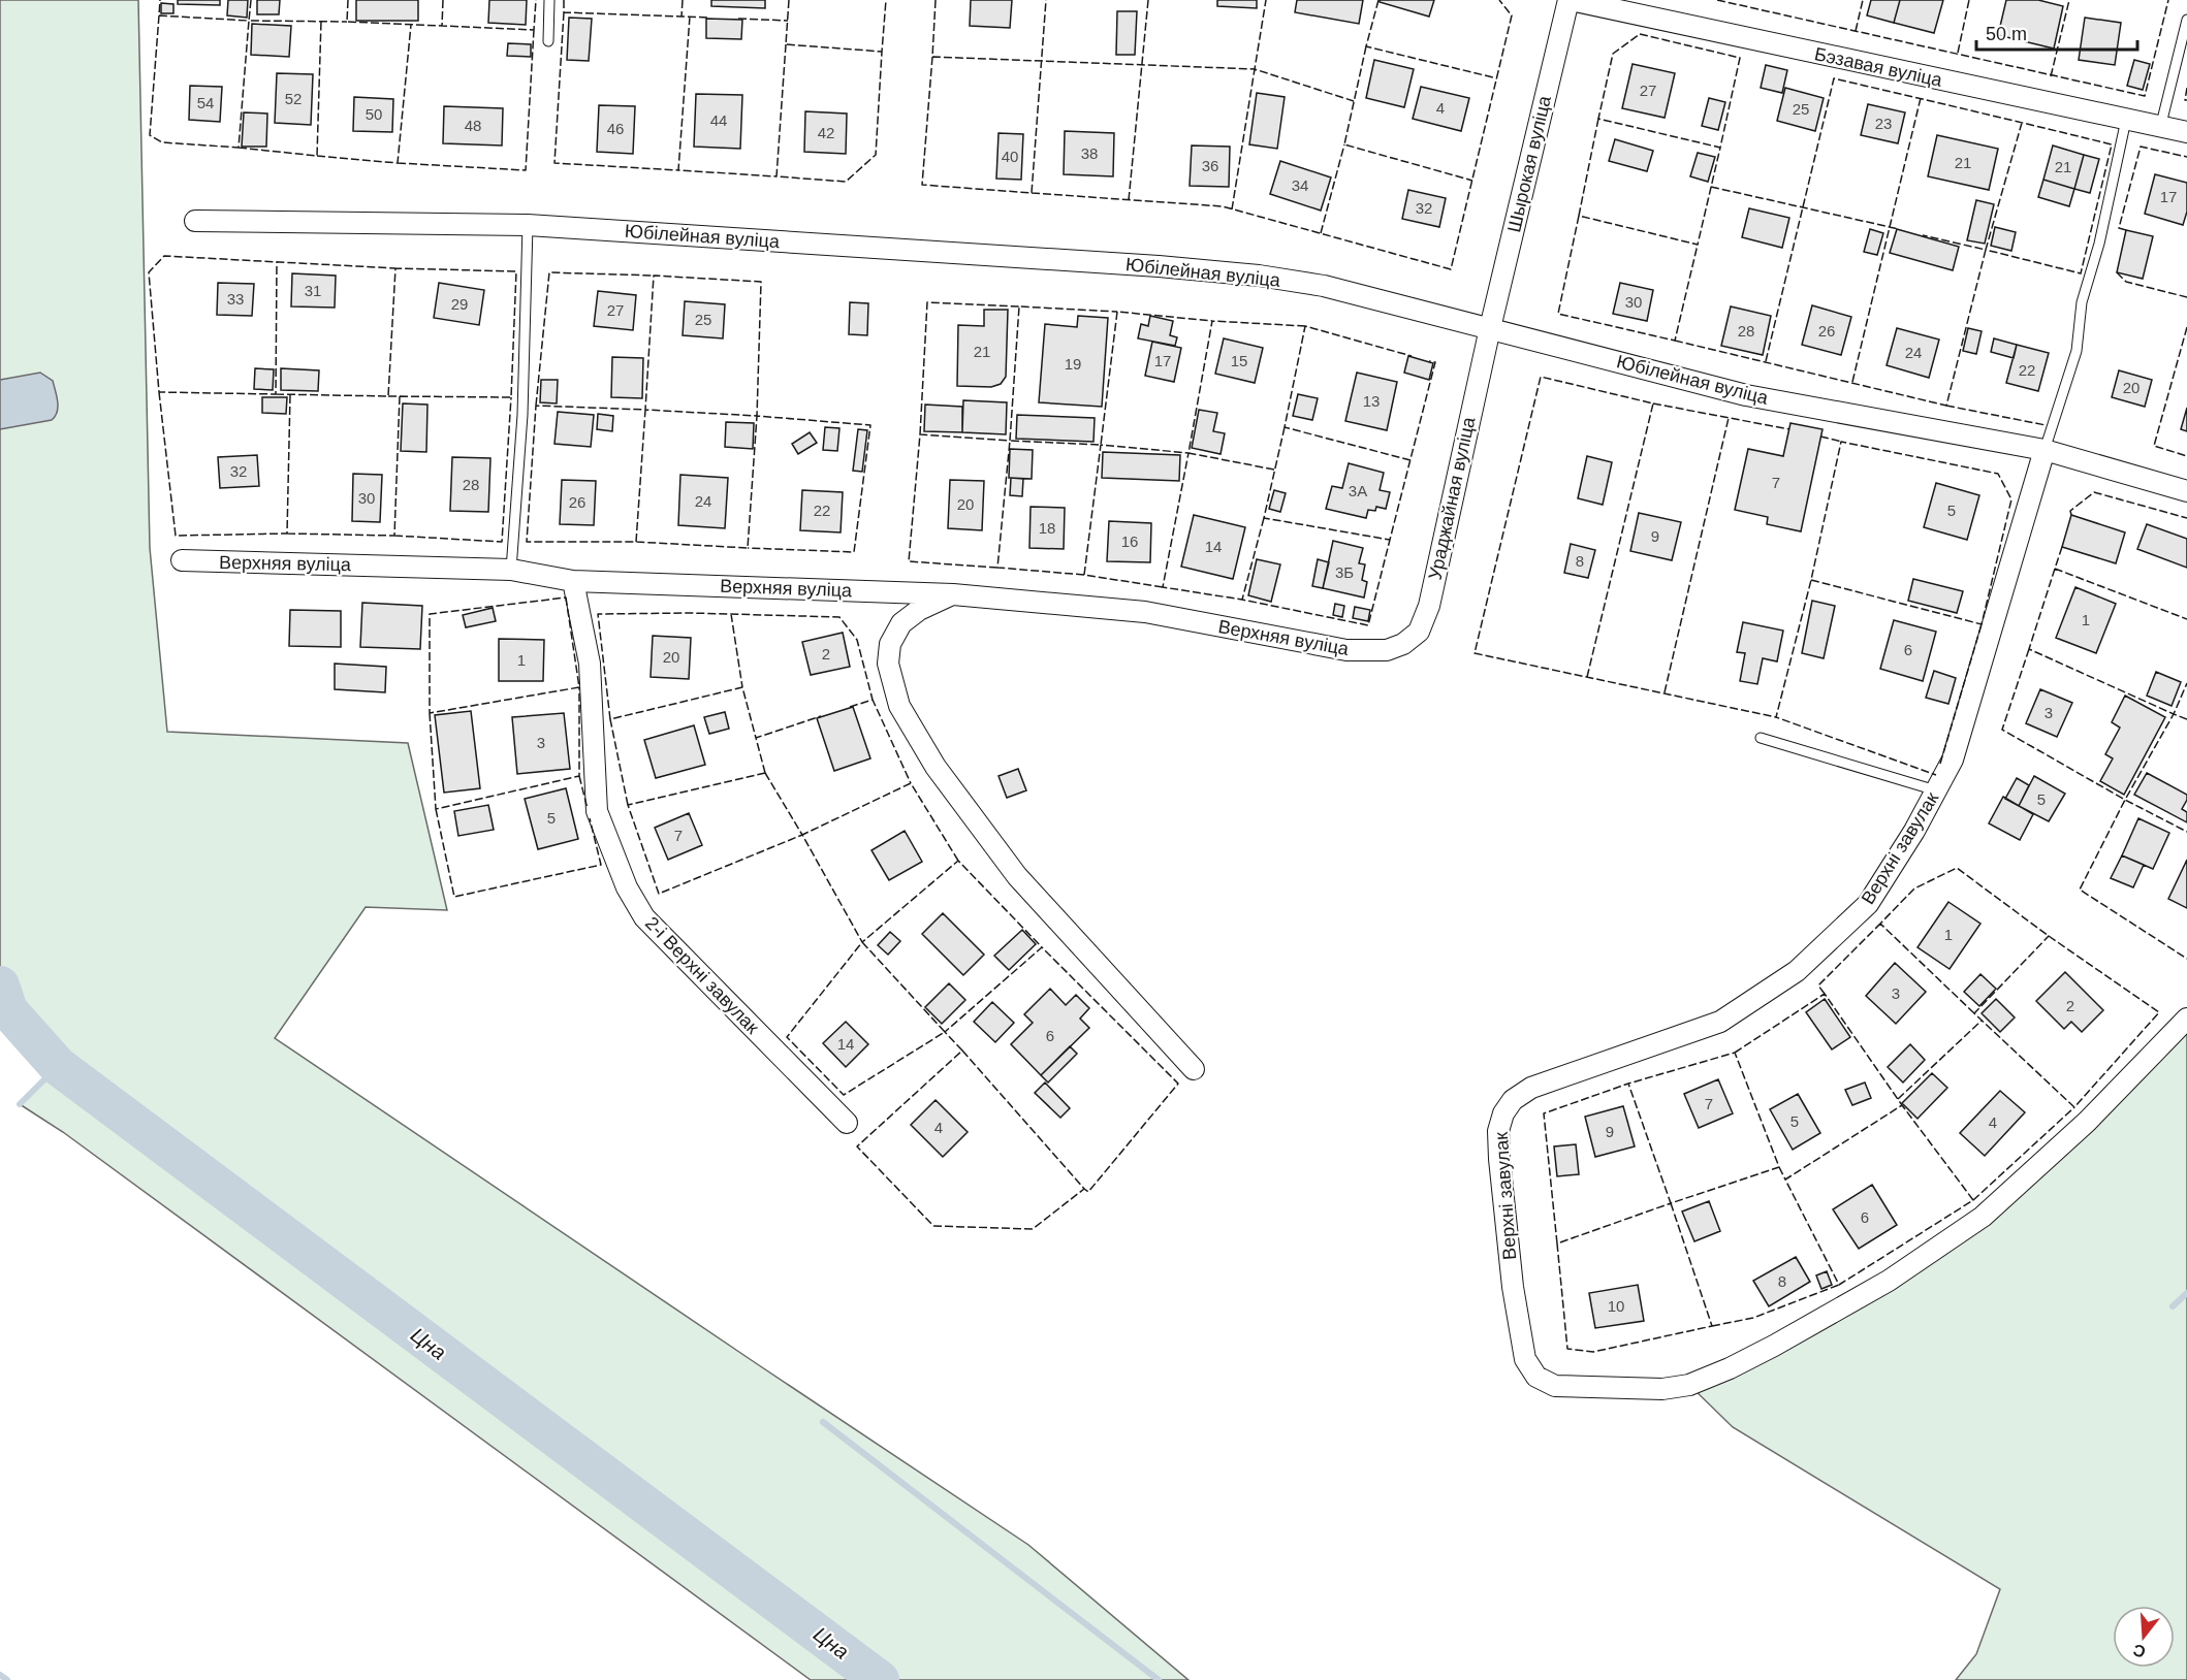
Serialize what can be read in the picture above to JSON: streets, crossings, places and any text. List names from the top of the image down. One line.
{"streets":{"street":["Бэзавая вуліца","Шырокая вуліца","Юбілейная вуліца","Ураджайная вуліца","Верхняя вуліца","Верхні завулак","2-і Верхні завулак"]},"crossings":[["Бэзавая вуліца","Шырокая вуліца"],["Шырокая вуліца","Юбілейная вуліца"],["Шырокая вуліца","Ураджайная вуліца"],["Юбілейная вуліца","Ураджайная вуліца"],["Юбілейная вуліца","Верхні завулак"],["Ураджайная вуліца","Верхняя вуліца"],["Верхняя вуліца","2-і Верхні завулак"]],"water":["Цна"],"house_numbers":["27","52","54","4","25","50","44","23","48","46","42","38","40","21","36","21","34","17","32","31","33","30","29","27","25","28","26","21","24","17","15","19","22","20","13","32","7","28","3А","30","24","26","20","22","5","18","9","16","14","8","3Б","1","6","2","20","1","3","3","5","5","7","1","3","2","6","14","7","5","4","4","9","6","8","10"],"scale_bar":"50 m","north":"bottom"}
